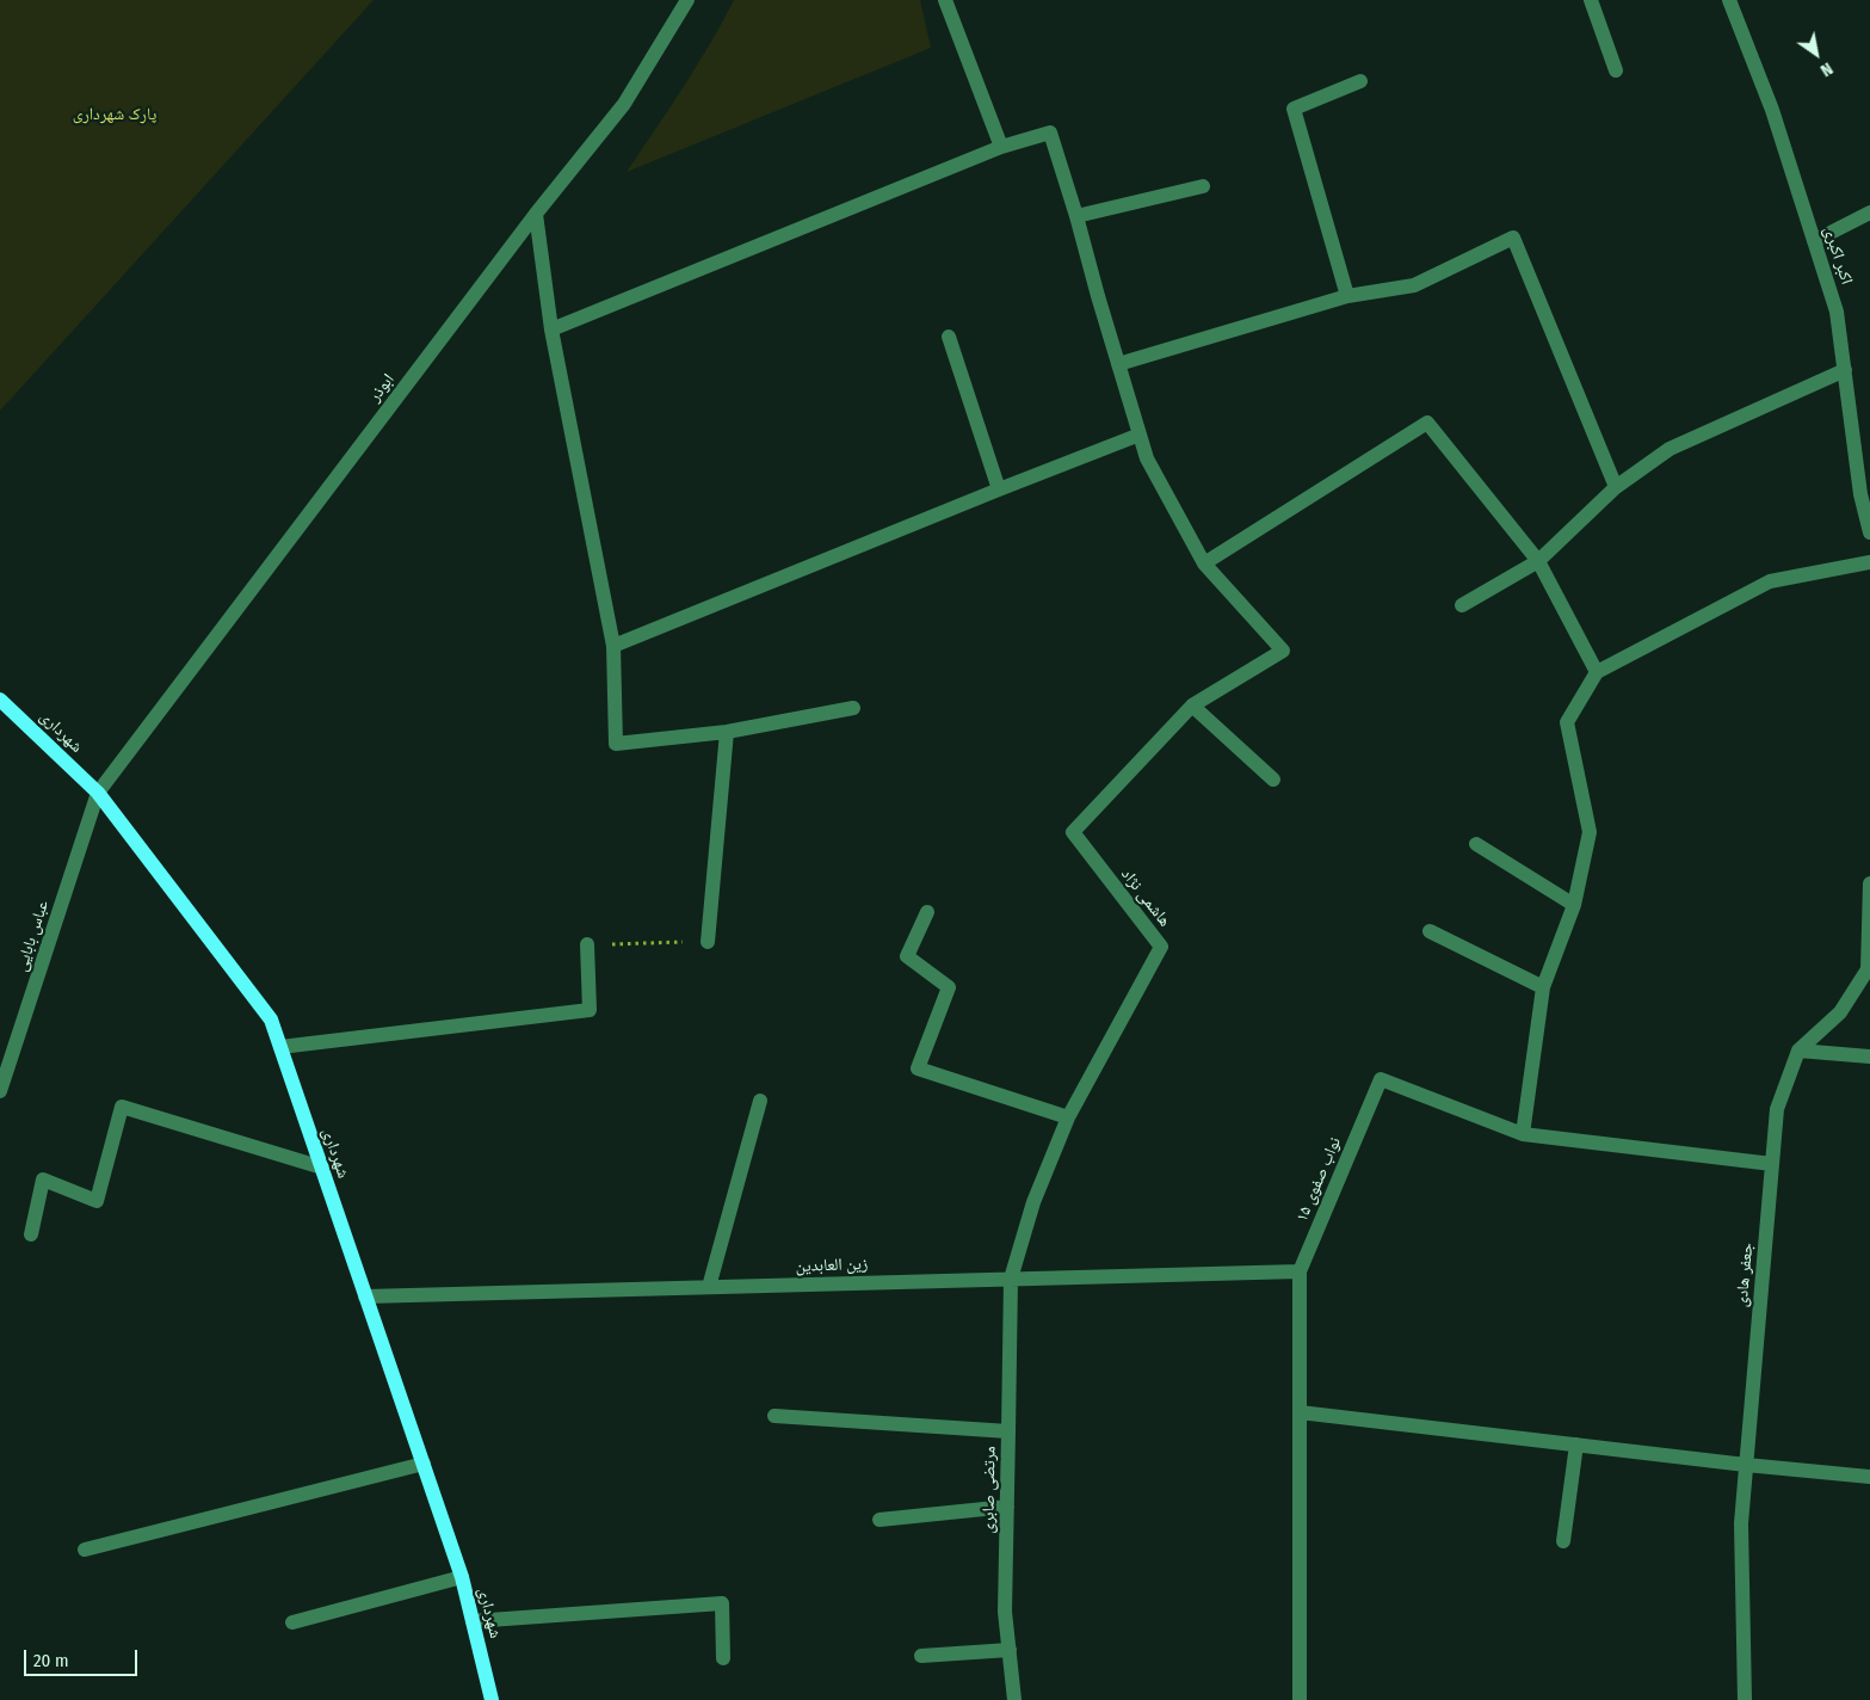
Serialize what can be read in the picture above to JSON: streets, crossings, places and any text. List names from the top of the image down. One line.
{"streets":{"main road":["شهرداری"],"street":["اکبر اکبری","ابوذر","هاشمی نژاد","عباس بابایی","نواب صفوی ۱۵","زین العابدین","جعفر هادی","مرتضی صابری"]},"crossings":[["ابوذر","شهرداری"],["ابوذر","عباس بابایی"],["شهرداری","عباس بابایی"],["شهرداری","زین العابدین"],["هاشمی نژاد","زین العابدین"],["هاشمی نژاد","مرتضی صابری"],["نواب صفوی ۱۵","زین العابدین"],["نواب صفوی ۱۵","جعفر هادی"],["زین العابدین","مرتضی صابری"]],"parks":["پارک شهرداری"],"scale_bar":"20 m","north":"bottom right"}
